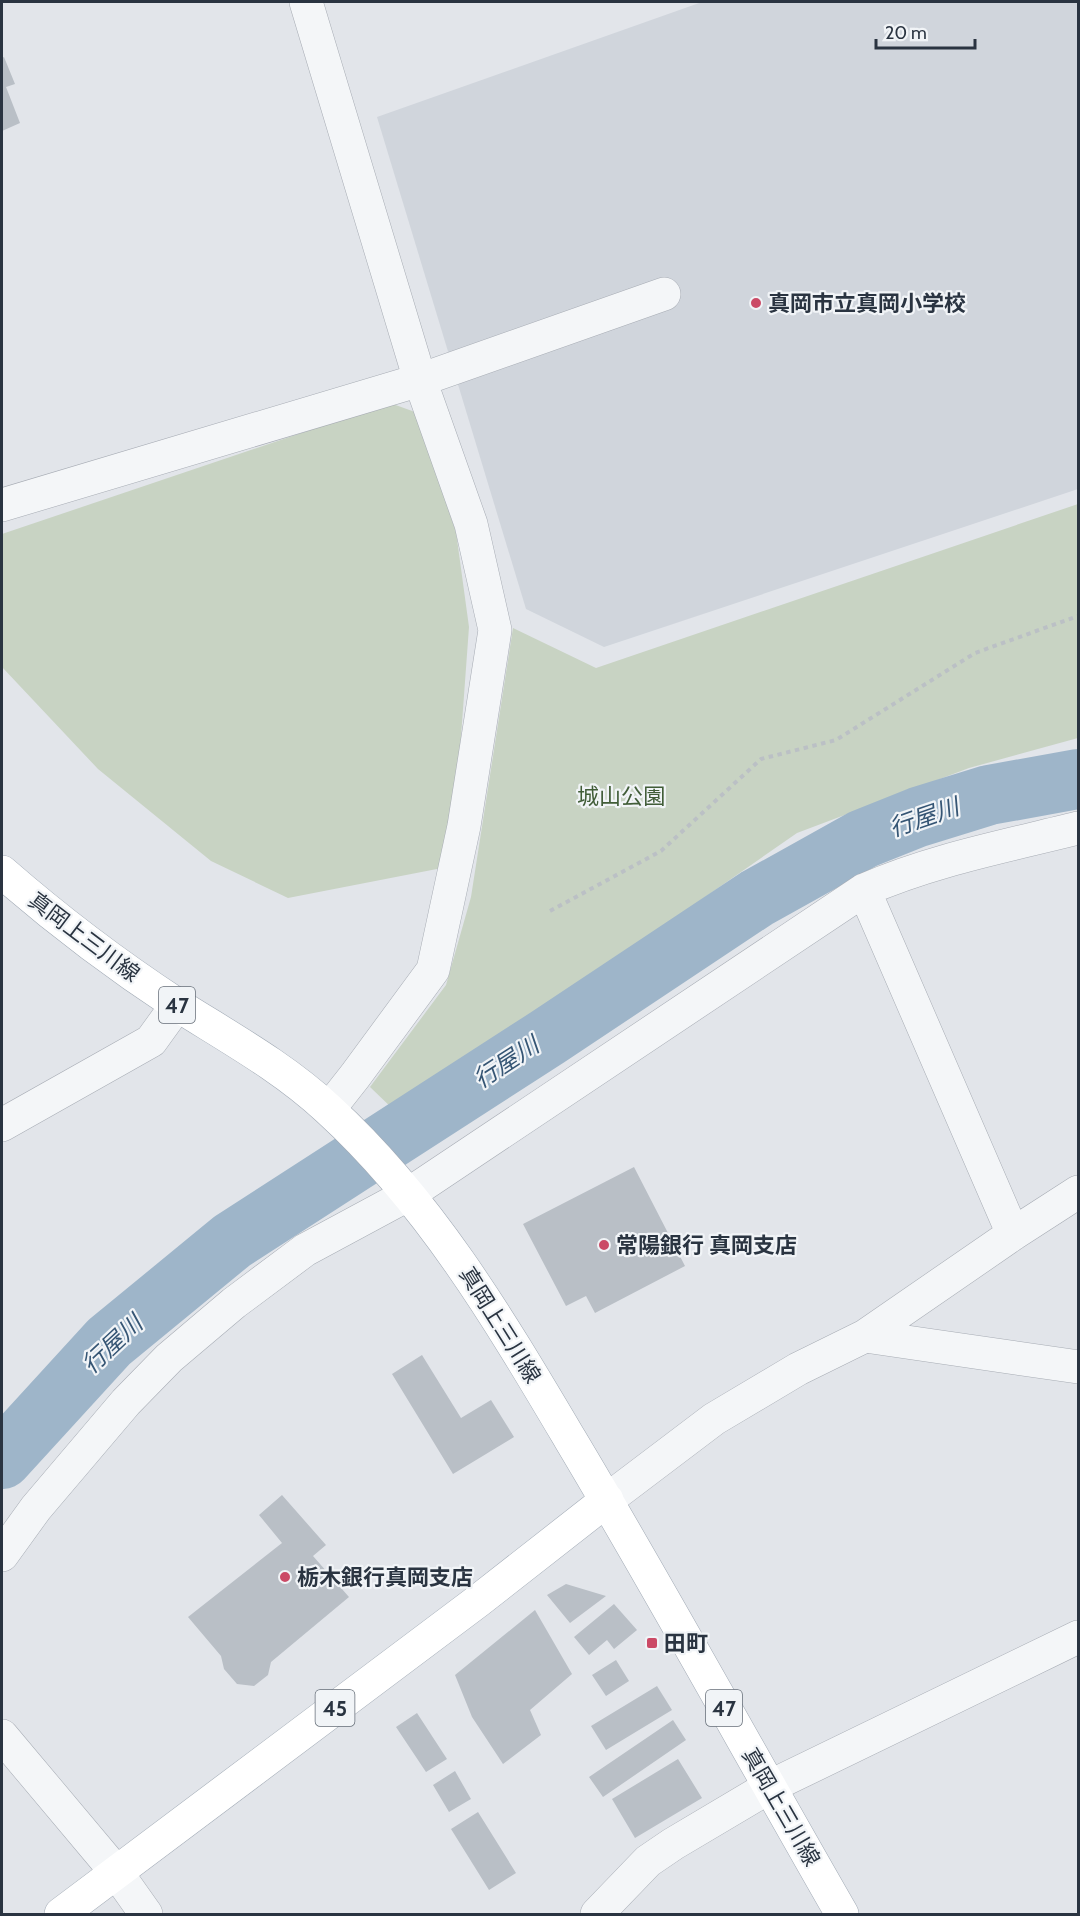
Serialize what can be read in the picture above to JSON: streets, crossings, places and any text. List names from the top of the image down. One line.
{"streets":{"main road":["真岡上三川線","47","45"]},"crossings":[["真岡上三川線","45"]],"water":["行屋川"],"parks":["城山公園"],"places":{"other":["真岡市立真岡小学校","常陽銀行 真岡支店","栃木銀行真岡支店"],"transit":["田町"]},"scale_bar":"20 m"}
